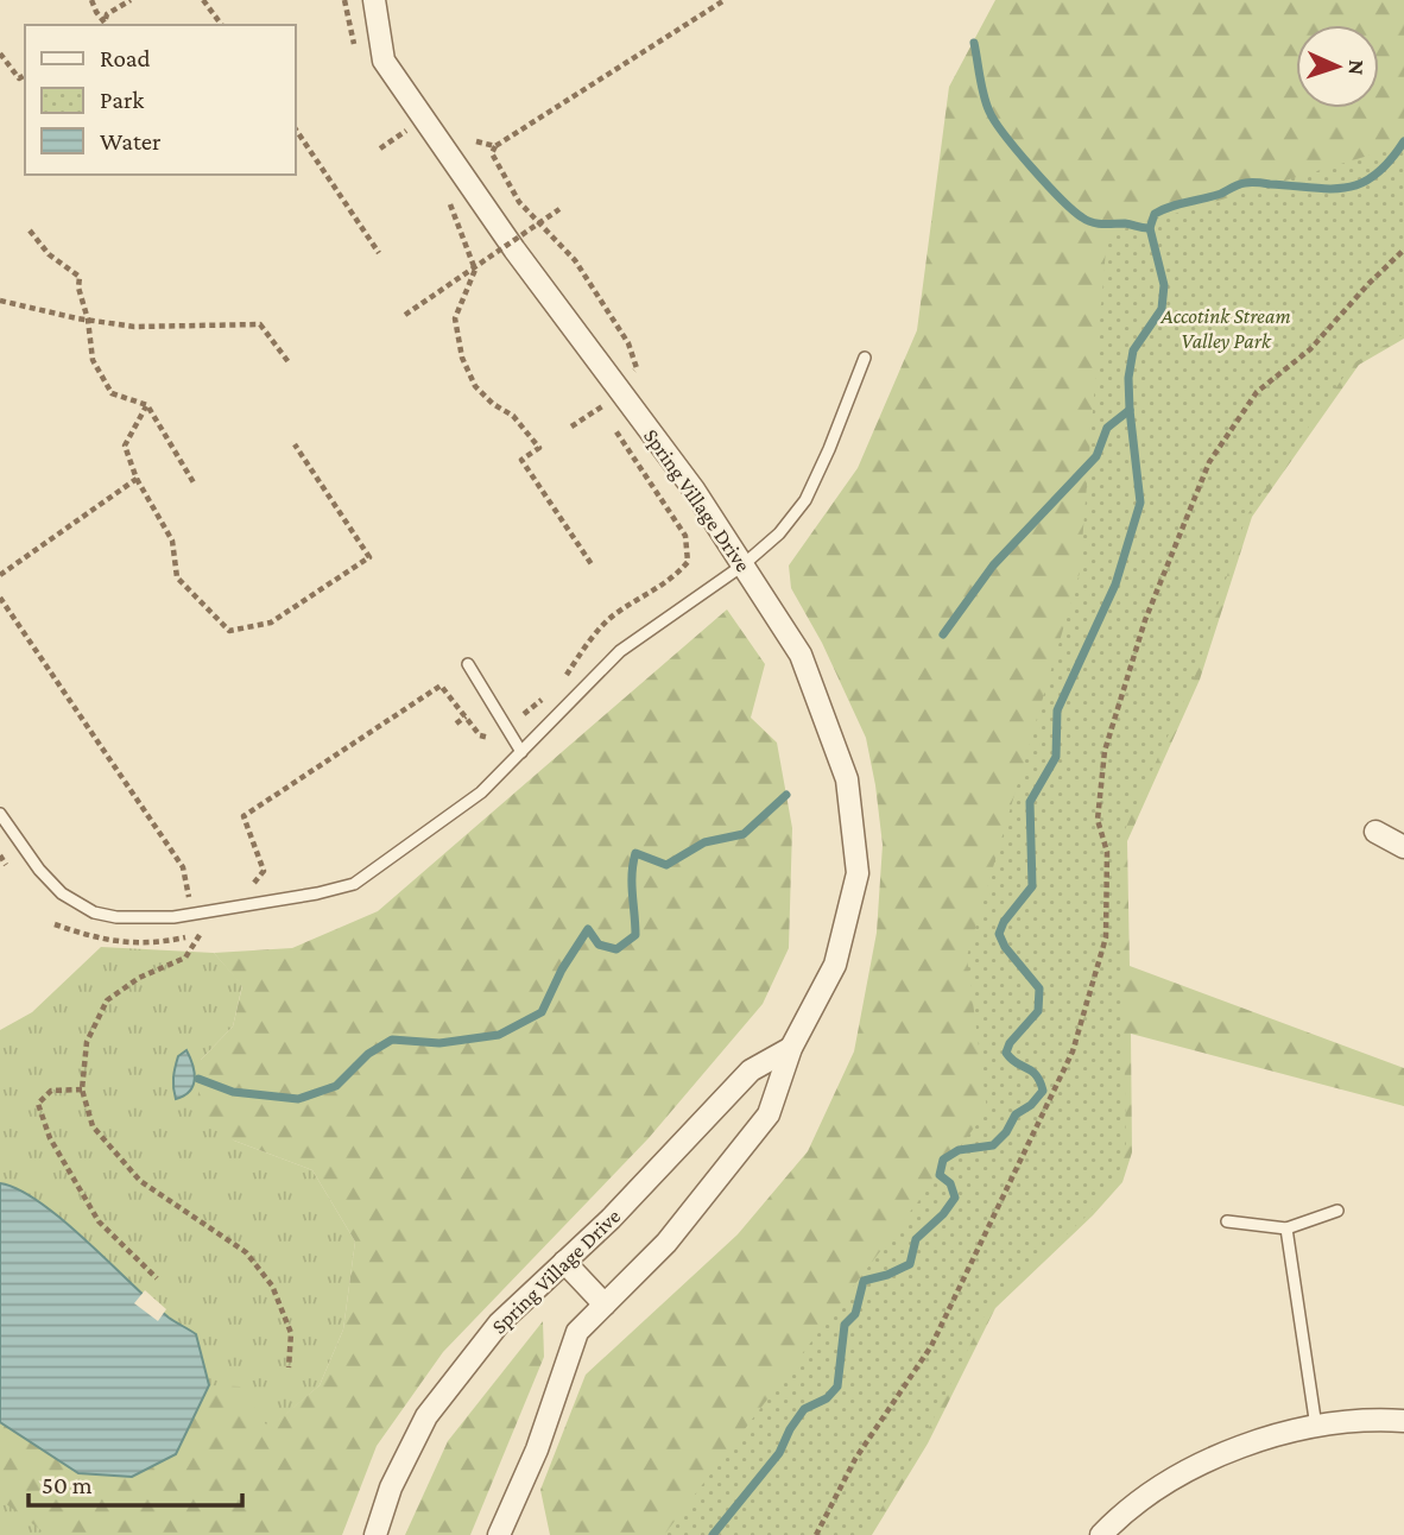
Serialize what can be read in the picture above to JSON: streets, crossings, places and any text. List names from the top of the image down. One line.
{"streets":{"street":["Spring Village Drive"]},"parks":["Accotink Stream Valley Park"],"legend":["Road","Park","Water"],"scale_bar":"50 m","north":"right"}
